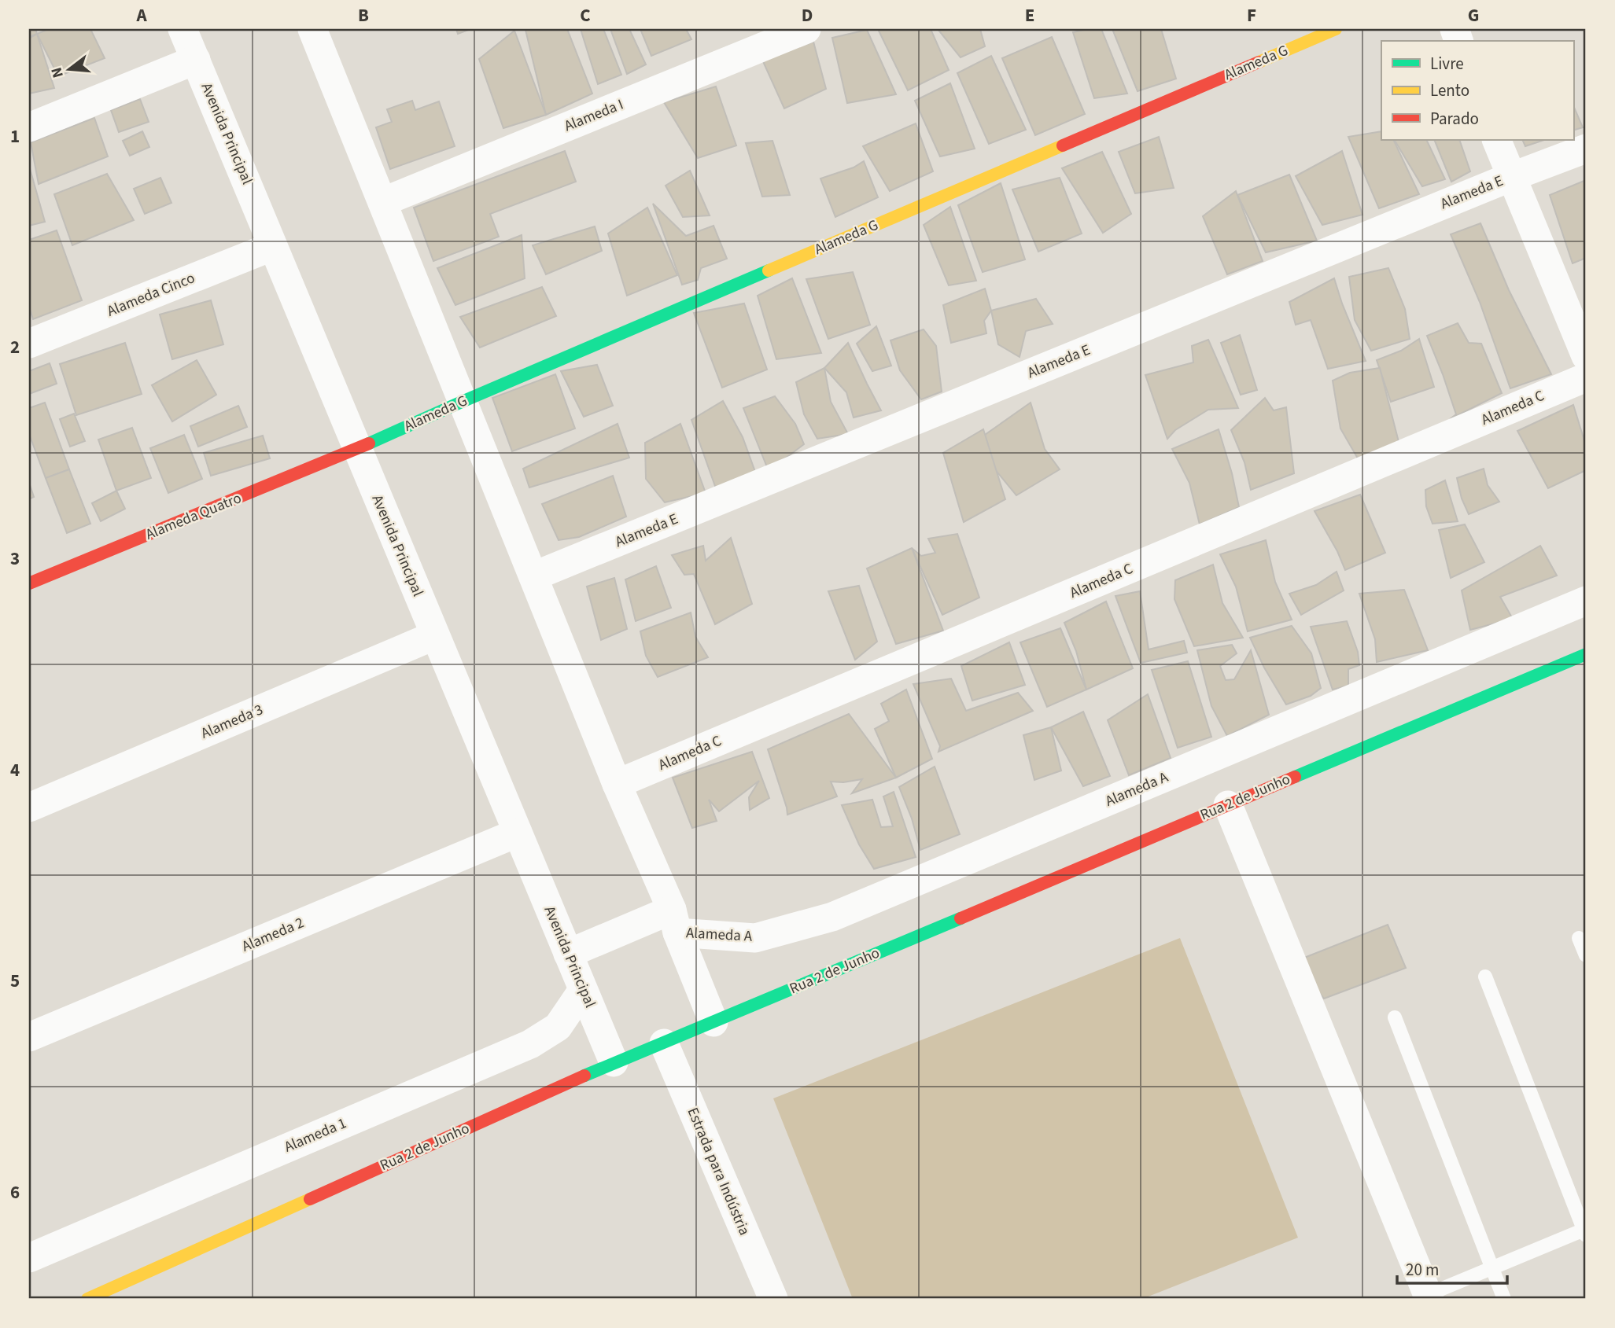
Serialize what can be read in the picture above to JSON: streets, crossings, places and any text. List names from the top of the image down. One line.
{"streets":{"street":["Alameda G","Alameda I","Avenida Principal","Alameda E","Alameda Cinco","Alameda C","Alameda Quatro","Alameda 3","Alameda A","Rua 2 de Junho","Alameda 2","Alameda 1","Estrada para Indústria"]},"crossings":[["Alameda G","Avenida Principal"],["Alameda G","Alameda Quatro"],["Avenida Principal","Alameda Cinco"],["Avenida Principal","Alameda Quatro"],["Avenida Principal","Alameda 3"],["Avenida Principal","Rua 2 de Junho"],["Avenida Principal","Alameda 2"],["Avenida Principal","Alameda 1"],["Rua 2 de Junho","Estrada para Indústria"]],"legend":["Livre","Lento","Parado"],"scale_bar":"20 m","north":"left","grid":{"columns":["A","B","C","D","E","F","G"],"rows":["1","2","3","4","5","6"]}}
